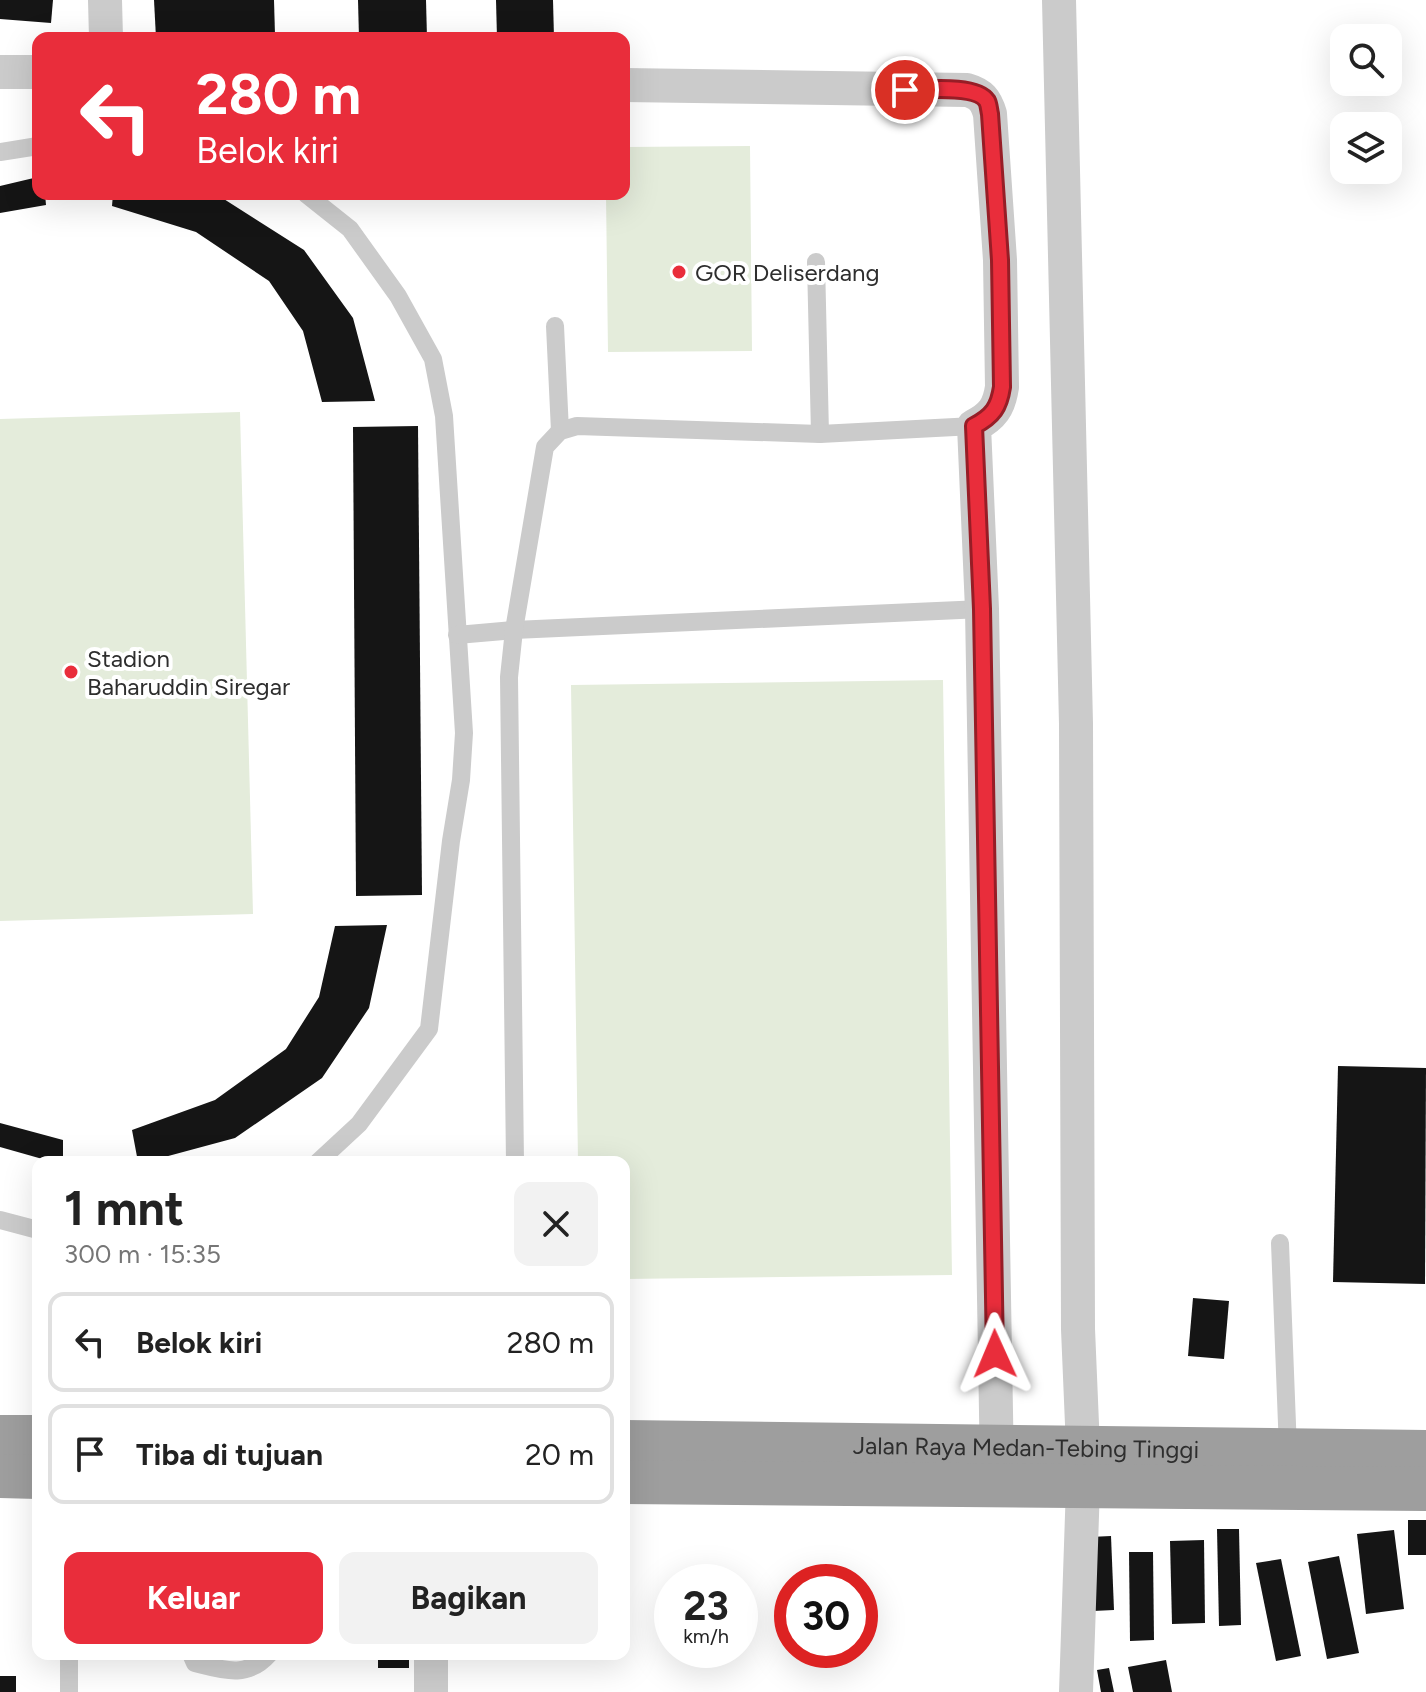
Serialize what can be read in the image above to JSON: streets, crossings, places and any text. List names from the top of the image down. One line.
{"streets":{"highway":["Jalan Raya Medan-Tebing Tinggi"]},"places":["GOR Deliserdang","Stadion Baharuddin Siregar"],"page":{"turn":["280 m","Belok kiri"],"heading":["1 mnt","300 m · 15:35"],"list":[{"name":"Belok kiri","value":"280 m"},{"name":"Tiba di tujuan","value":"20 m"}],"buttons":["Keluar","Bagikan"],"speed":"23 km/h","limit":"30"}}
